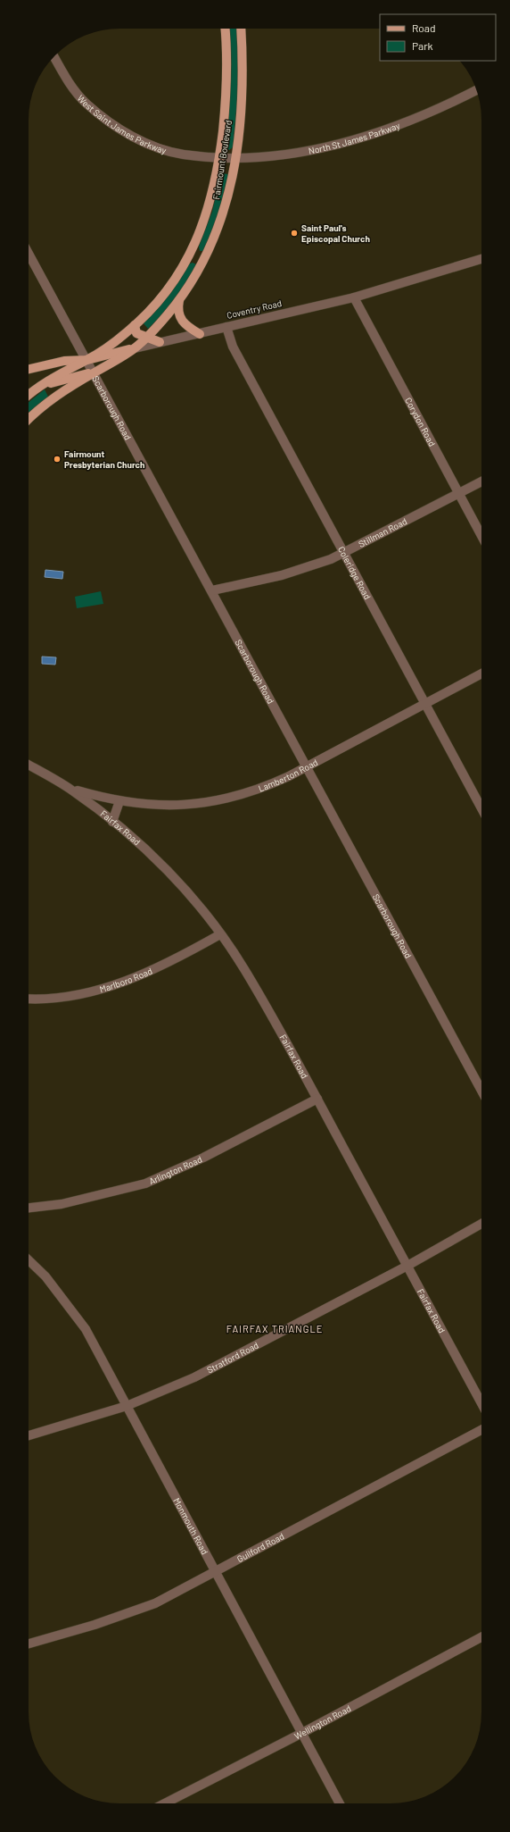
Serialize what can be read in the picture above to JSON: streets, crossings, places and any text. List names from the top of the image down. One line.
{"streets":{"main road":["Fairmount Boulevard","Coventry Road"],"street":["West Saint James Parkway","North St James Parkway","Scarborough Road","Corydon Road","Stillman Road","Coleridge Road","Lamberton Road","Fairfax Road","Marlboro Road","Arlington Road","Stratford Road","Monmouth Road","Guilford Road","Wellington Road"]},"crossings":[["West Saint James Parkway","North St James Parkway"],["West Saint James Parkway","Fairmount Boulevard"],["North St James Parkway","Fairmount Boulevard"],["Fairmount Boulevard","Coventry Road"],["Fairmount Boulevard","Scarborough Road"],["Coventry Road","Scarborough Road"],["Coventry Road","Corydon Road"],["Coventry Road","Coleridge Road"],["Scarborough Road","Stillman Road"],["Scarborough Road","Lamberton Road"],["Corydon Road","Stillman Road"],["Stillman Road","Coleridge Road"],["Coleridge Road","Lamberton Road"],["Lamberton Road","Fairfax Road"],["Fairfax Road","Marlboro Road"],["Fairfax Road","Arlington Road"],["Fairfax Road","Stratford Road"],["Stratford Road","Monmouth Road"],["Monmouth Road","Guilford Road"],["Monmouth Road","Wellington Road"]],"districts":["FAIRFAX TRIANGLE"],"places":["Saint Paul's Episcopal Church","Fairmount Presbyterian Church"],"legend":["Road","Park"]}
